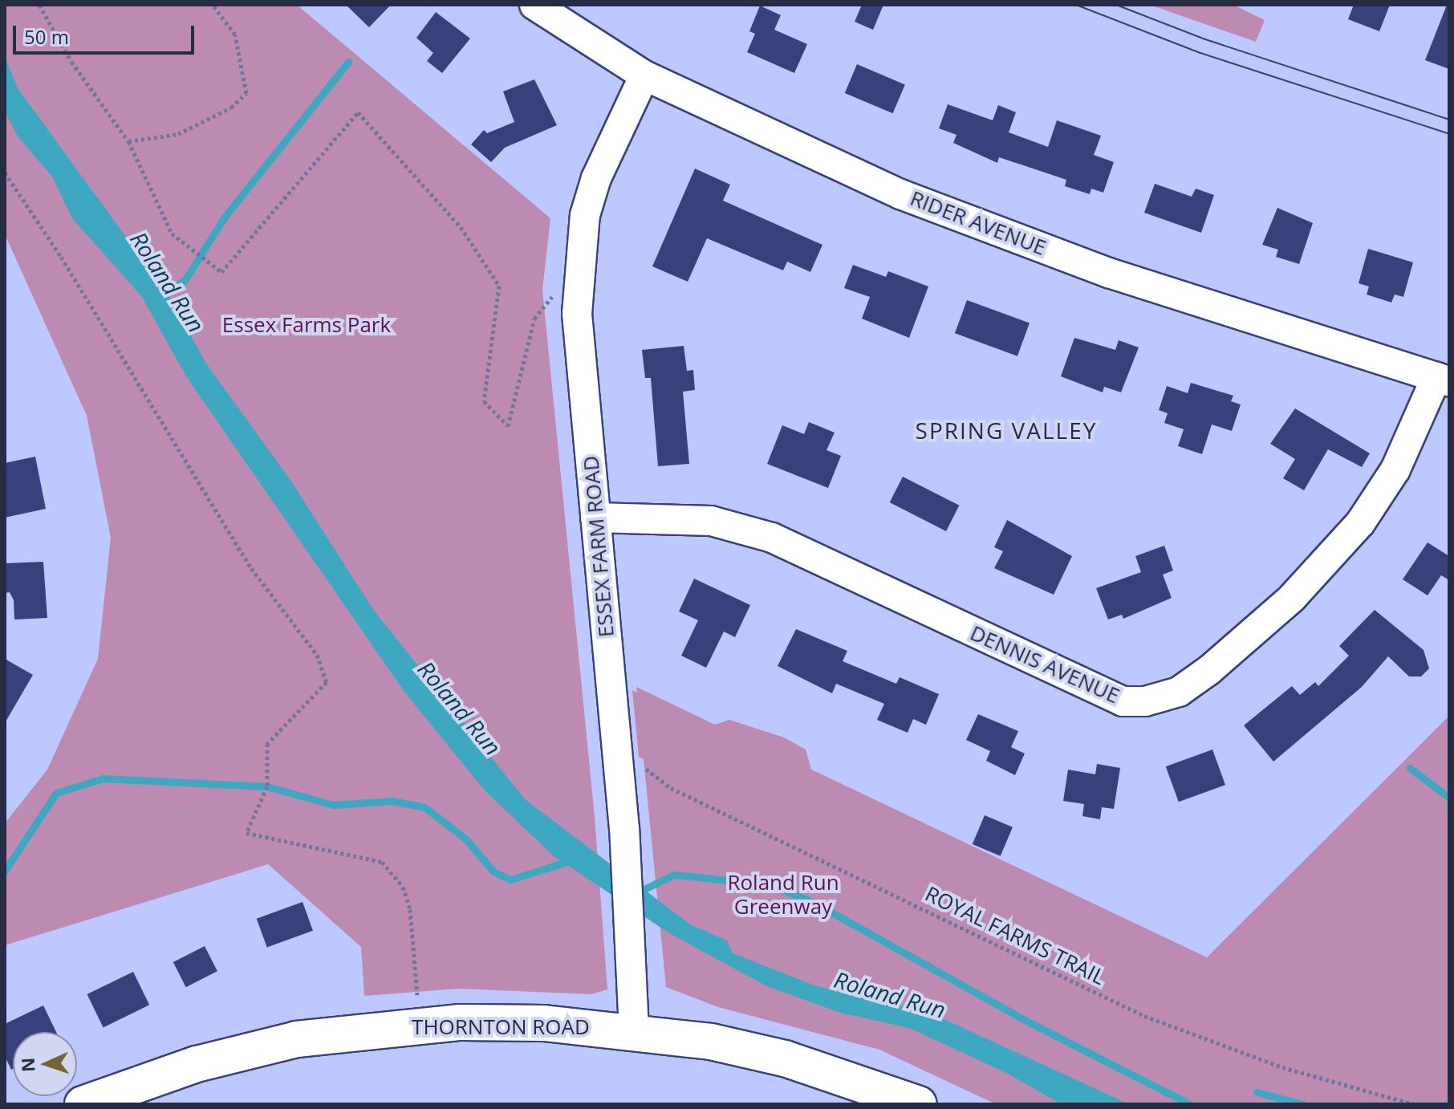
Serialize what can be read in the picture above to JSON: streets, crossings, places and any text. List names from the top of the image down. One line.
{"streets":{"street":["RIDER AVENUE","ESSEX FARM ROAD","DENNIS AVENUE","THORNTON ROAD"],"path":["ROYAL FARMS TRAIL"]},"crossings":[["RIDER AVENUE","ESSEX FARM ROAD"],["RIDER AVENUE","DENNIS AVENUE"],["ESSEX FARM ROAD","DENNIS AVENUE"],["ESSEX FARM ROAD","ROYAL FARMS TRAIL"],["ESSEX FARM ROAD","THORNTON ROAD"]],"districts":["SPRING VALLEY"],"water":["Roland Run"],"parks":["Essex Farms Park","Roland Run Greenway"],"scale_bar":"50 m","north":"left"}
